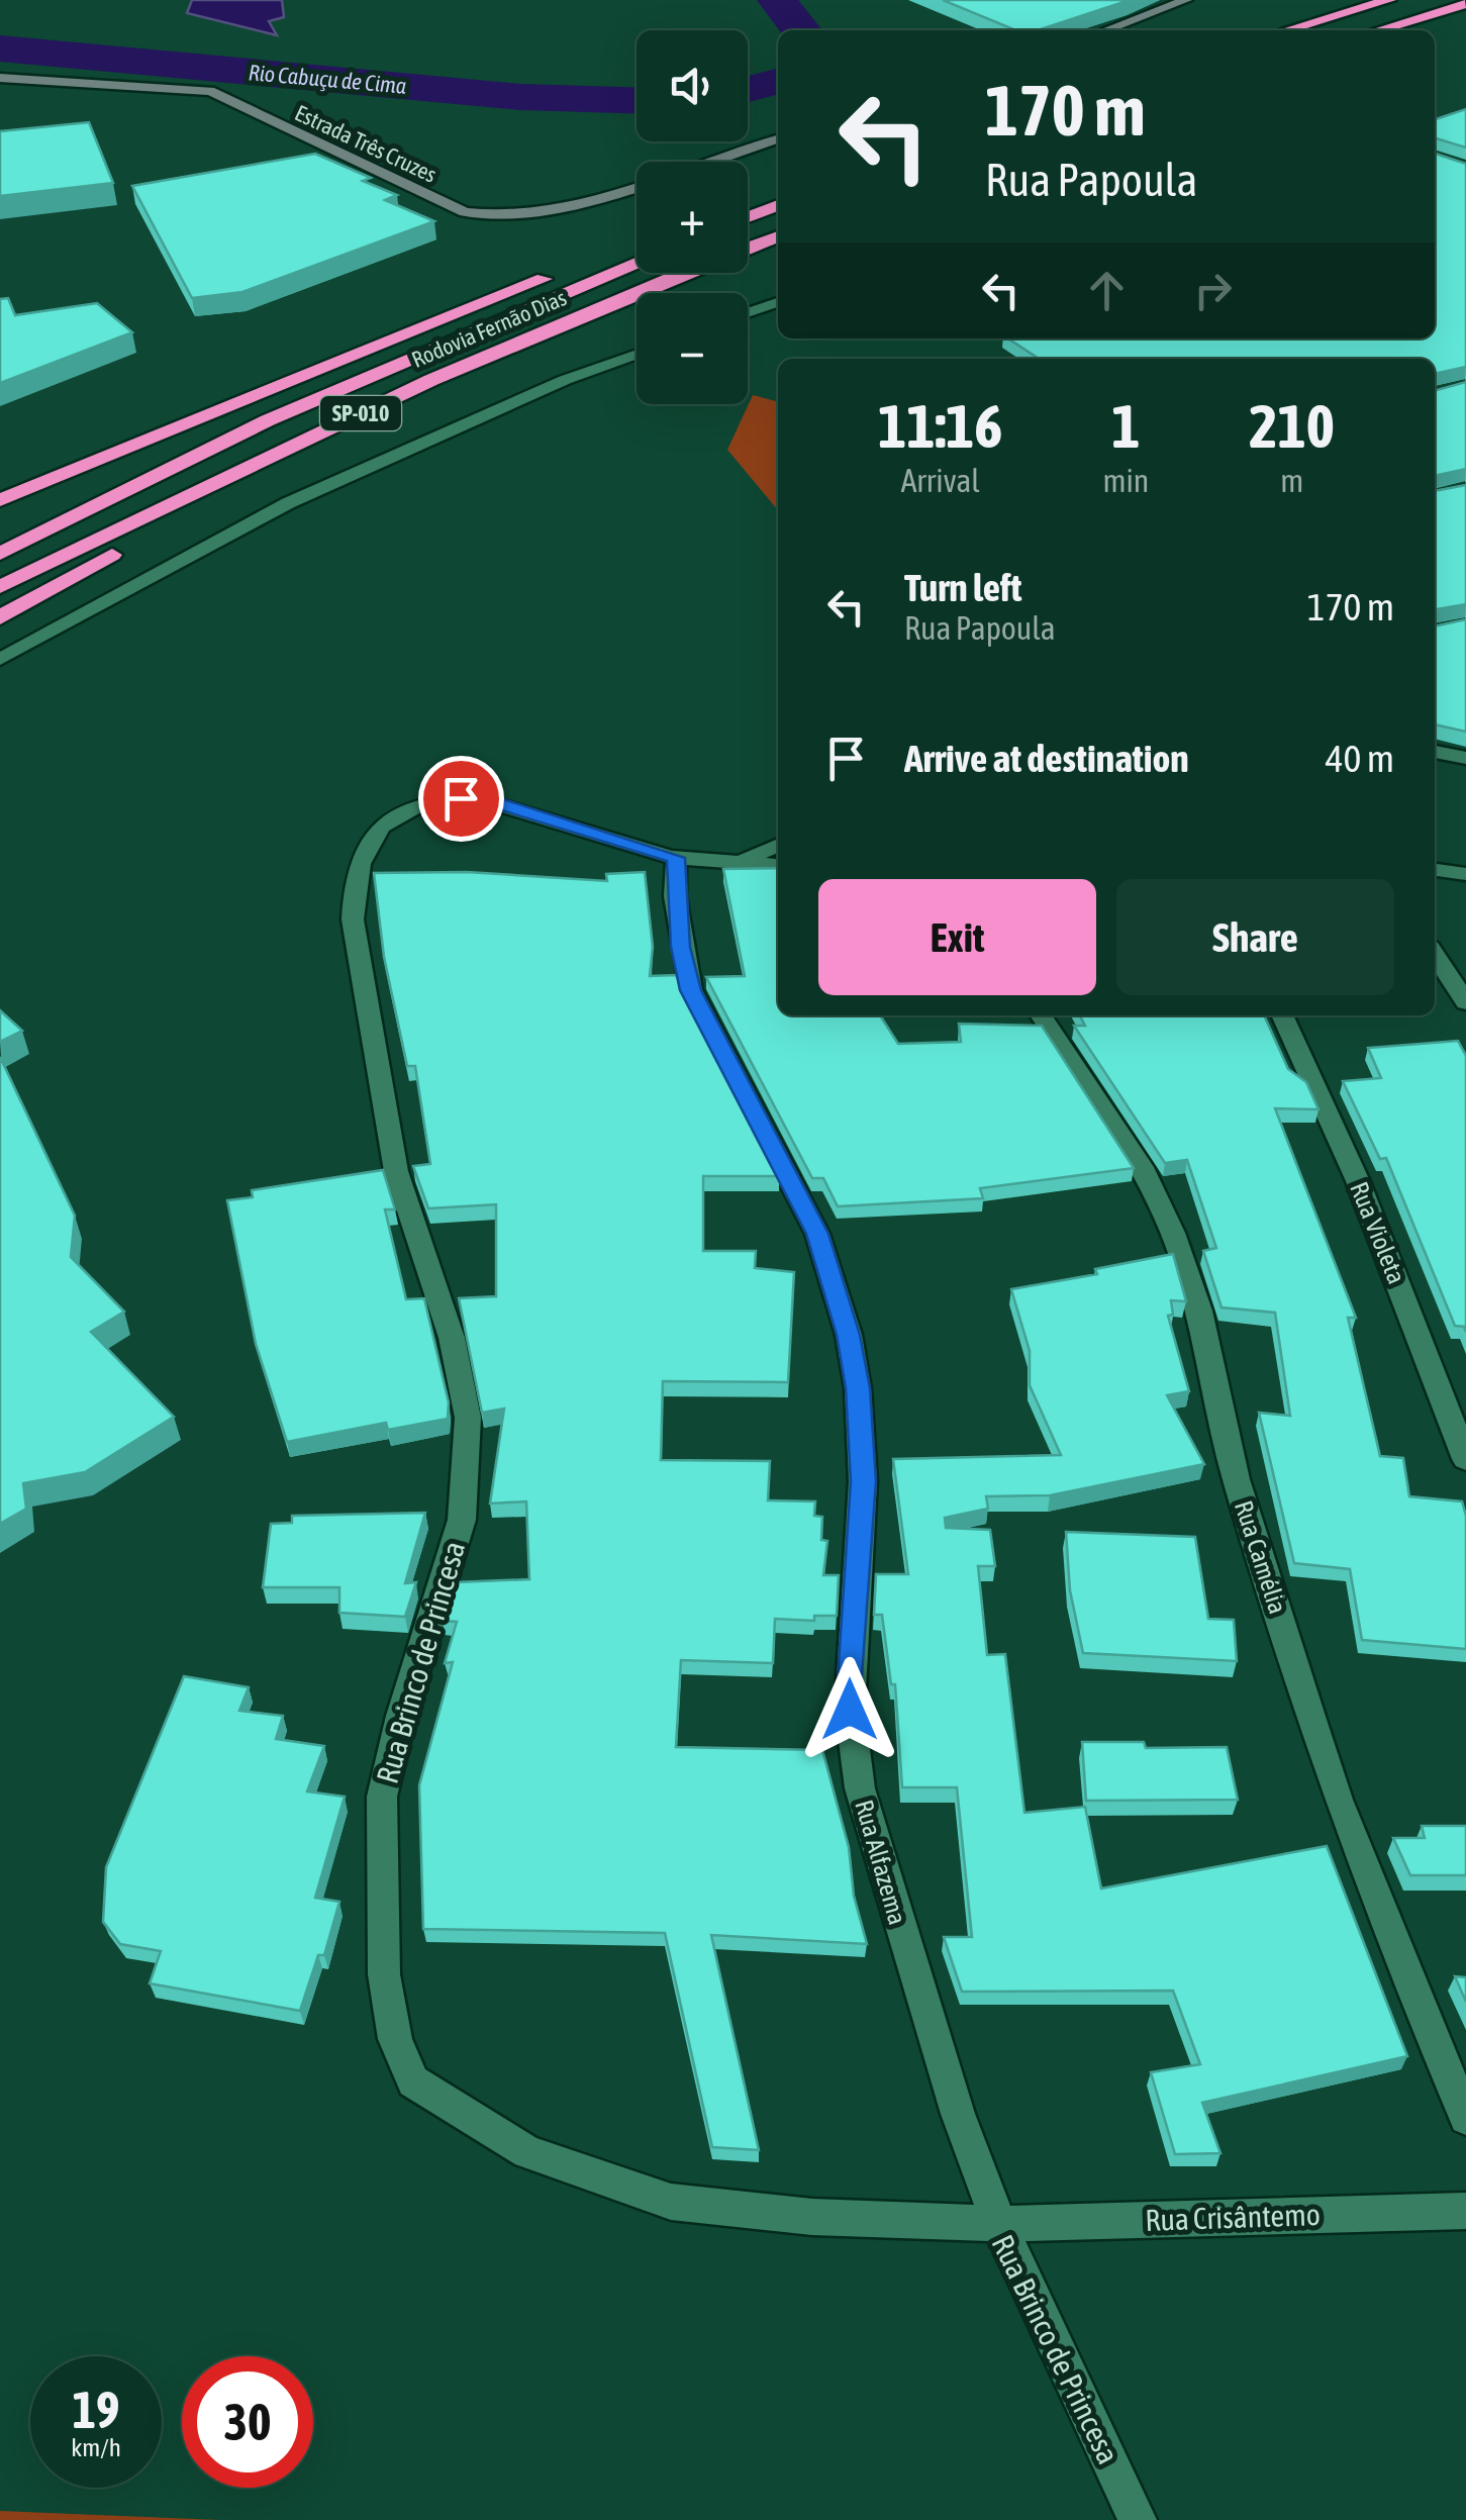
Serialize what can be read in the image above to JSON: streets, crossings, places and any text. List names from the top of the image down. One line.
{"streets":{"highway":["Rodovia Fernão Dias","SP-010"],"main road":["Estrada Três Cruzes"],"street":["Rua Violeta","Rua Camélia","Rua Brinco de Princesa","Rua Alfazema","Rua Crisântemo"]},"crossings":[["Rua Brinco de Princesa","Rua Alfazema"],["Rua Brinco de Princesa","Rua Crisântemo"],["Rua Alfazema","Rua Crisântemo"]],"water":["Rio Cabuçu de Cima"],"page":{"map_buttons":["+","−"],"turn":["170 m","Rua Papoula"],"eta":["11:16","Arrival","1","min","210","m"],"list":[{"name":"Turn left","note":"Rua Papoula","value":"170 m"},{"name":"Arrive at destination","value":"40 m"}],"buttons":["Exit","Share"],"speed":"19 km/h","limit":"30"}}
